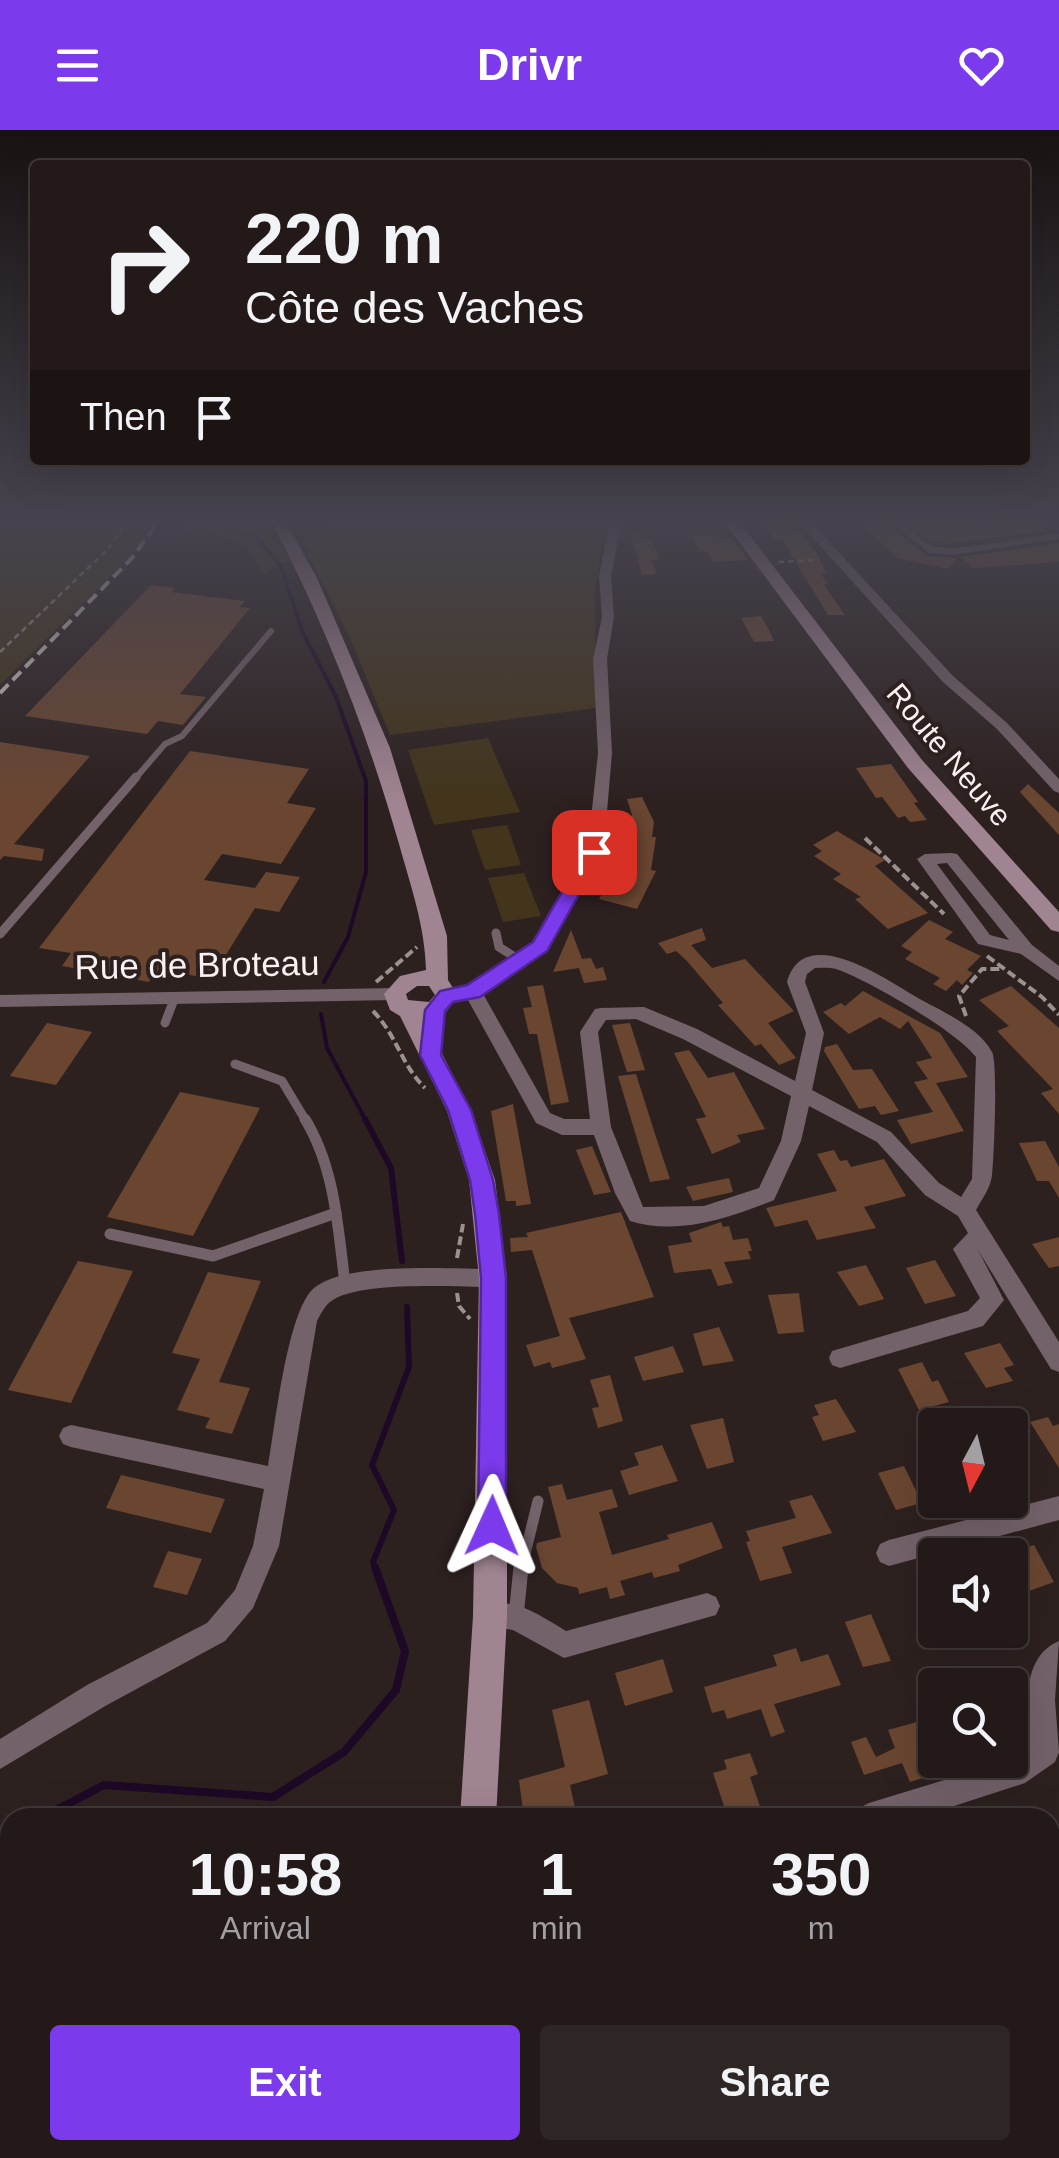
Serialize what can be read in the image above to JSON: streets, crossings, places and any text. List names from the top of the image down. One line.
{"streets":{"main road":["Route Neuve"],"street":["Rue de Broteau"]},"north":"bottom","page":{"header":"Drivr","turn":["220 m","Côte des Vaches"],"then":"Then","eta":["10:58","Arrival","1","min","350","m"],"buttons":["Exit","Share"]}}
